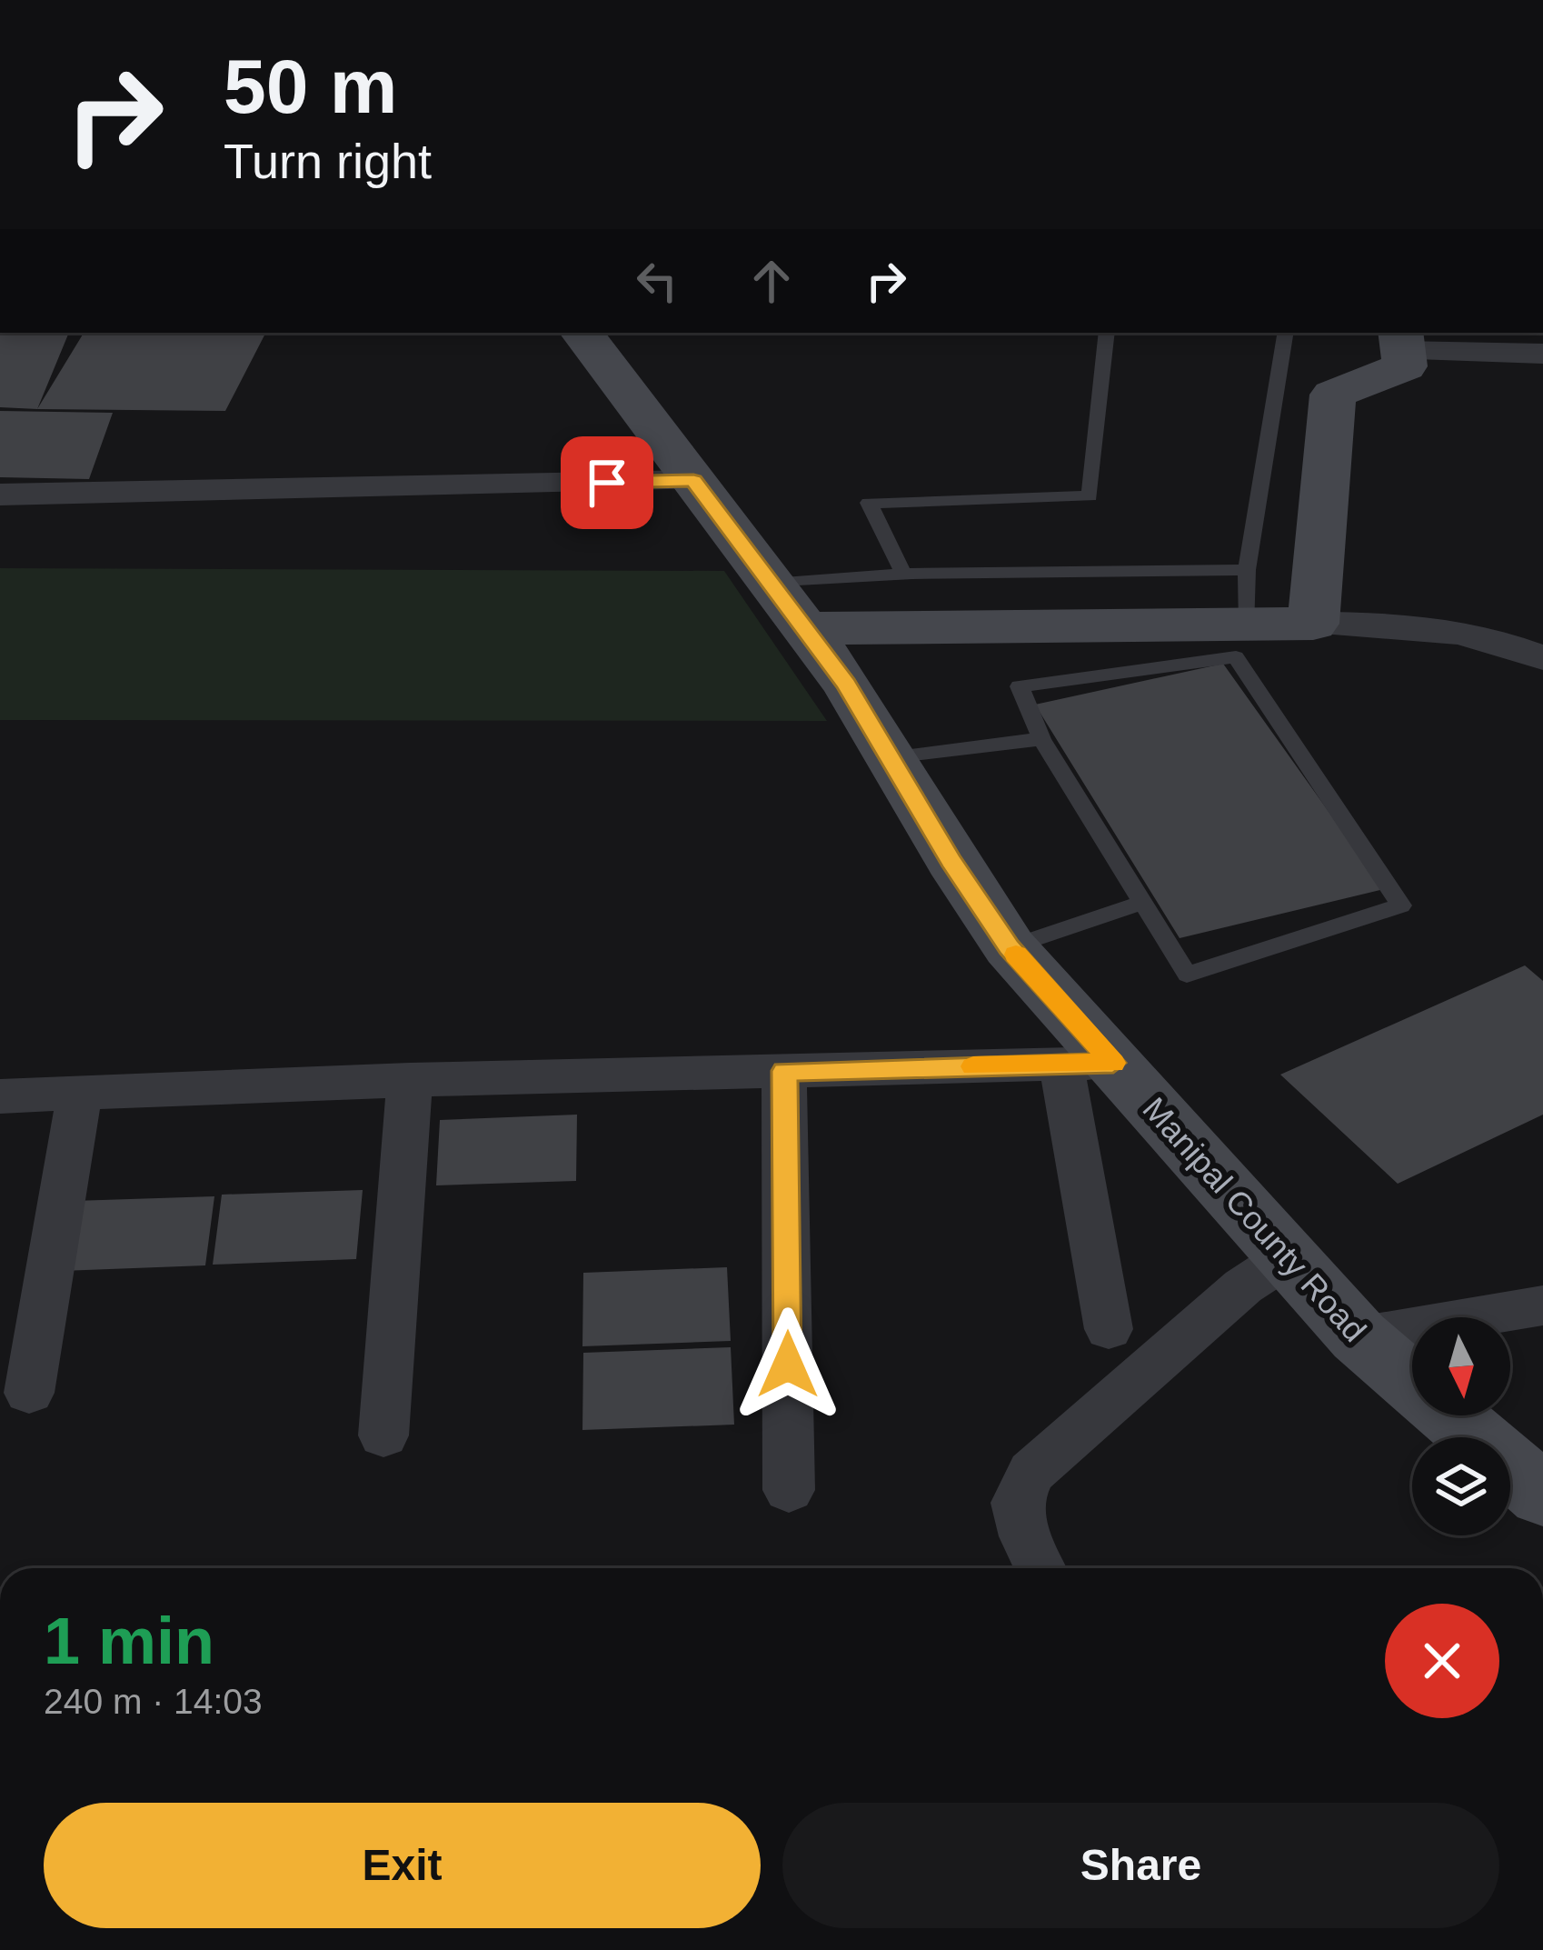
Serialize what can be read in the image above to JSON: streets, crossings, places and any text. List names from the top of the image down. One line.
{"streets":{"main road":["Manipal County Road"]},"north":"bottom","page":{"turn":["50 m","Turn right"],"heading":["1 min","240 m · 14:03"],"buttons":["Exit","Share"]}}
